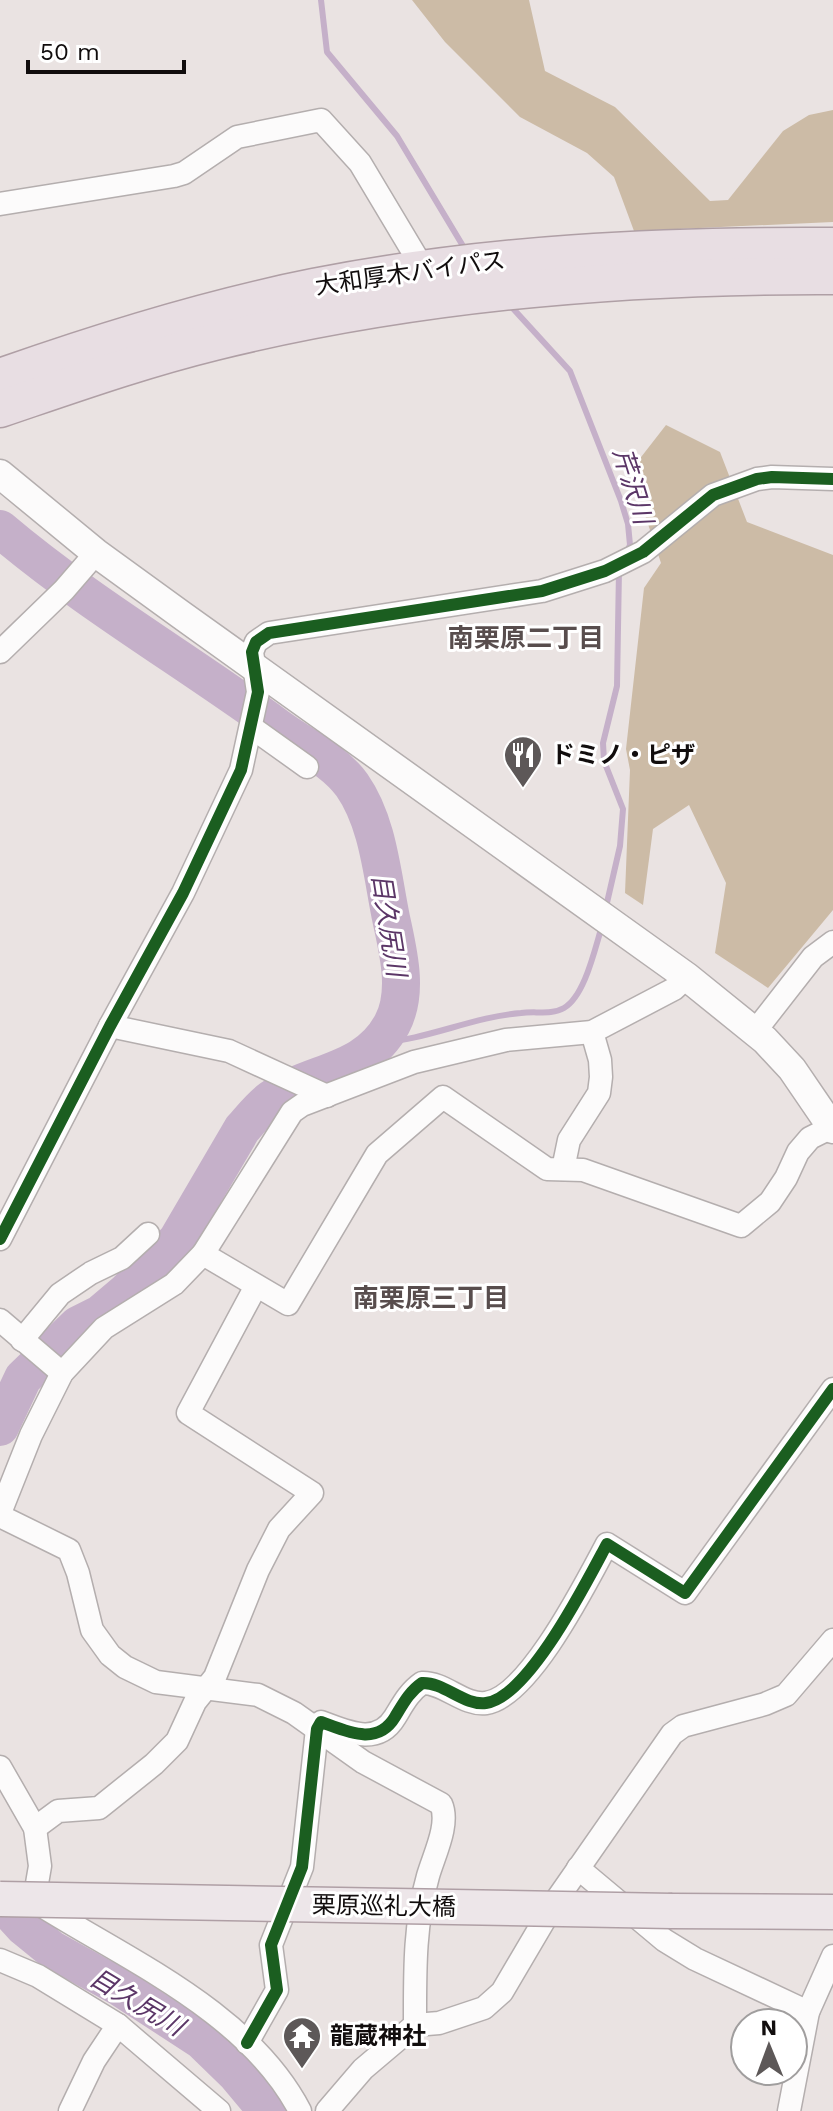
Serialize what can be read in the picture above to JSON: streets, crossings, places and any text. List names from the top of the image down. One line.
{"streets":{"highway":["大和厚木バイパス"],"main road":["栗原巡礼大橋"]},"districts":["南栗原二丁目","南栗原三丁目"],"water":["芹沢川","目久尻川"],"places":{"restaurant":["ドミノ・ピザ"],"temple":["龍蔵神社"]},"scale_bar":"50 m","north":"top"}
